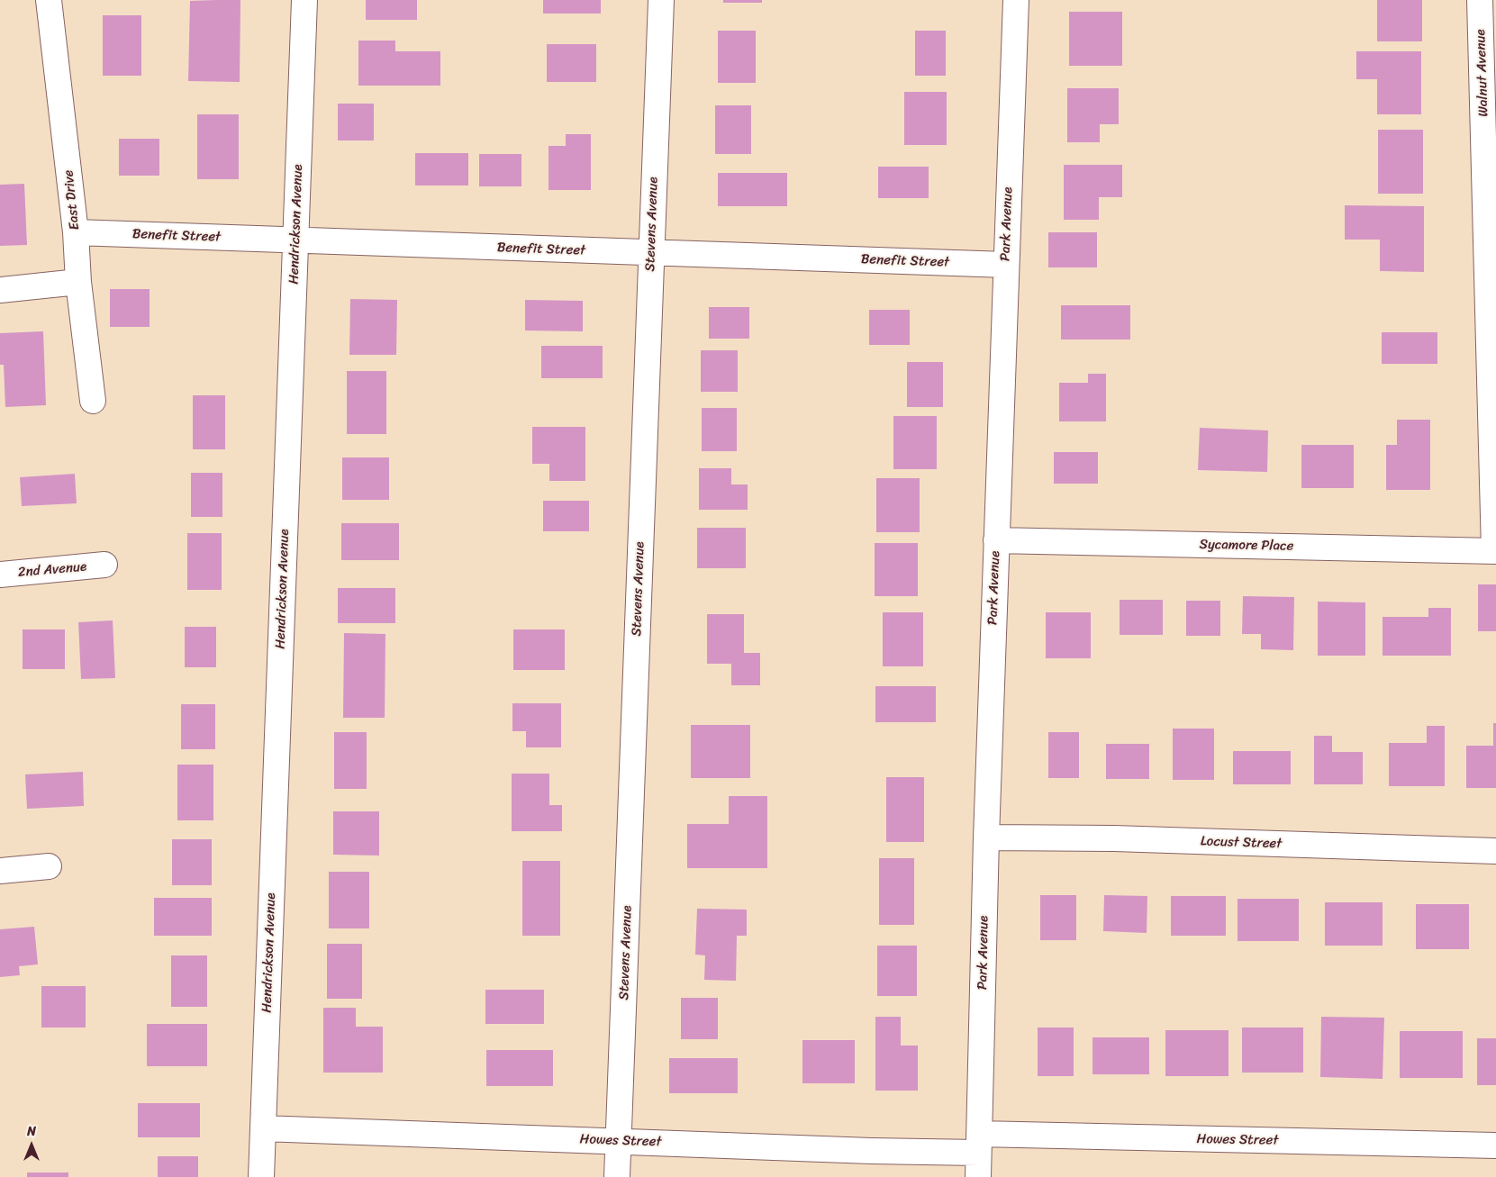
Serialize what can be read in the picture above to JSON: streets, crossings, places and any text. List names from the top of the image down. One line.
{"streets":{"street":["Walnut Avenue","East Drive","Hendrickson Avenue","Stevens Avenue","Park Avenue","Benefit Street","Sycamore Place","2nd Avenue","Locust Street","Howes Street"]},"crossings":[["Walnut Avenue","Sycamore Place"],["East Drive","Benefit Street"],["Hendrickson Avenue","Benefit Street"],["Hendrickson Avenue","Howes Street"],["Stevens Avenue","Benefit Street"],["Stevens Avenue","Howes Street"],["Park Avenue","Benefit Street"],["Park Avenue","Sycamore Place"],["Park Avenue","Locust Street"],["Park Avenue","Howes Street"]],"north":"top"}
